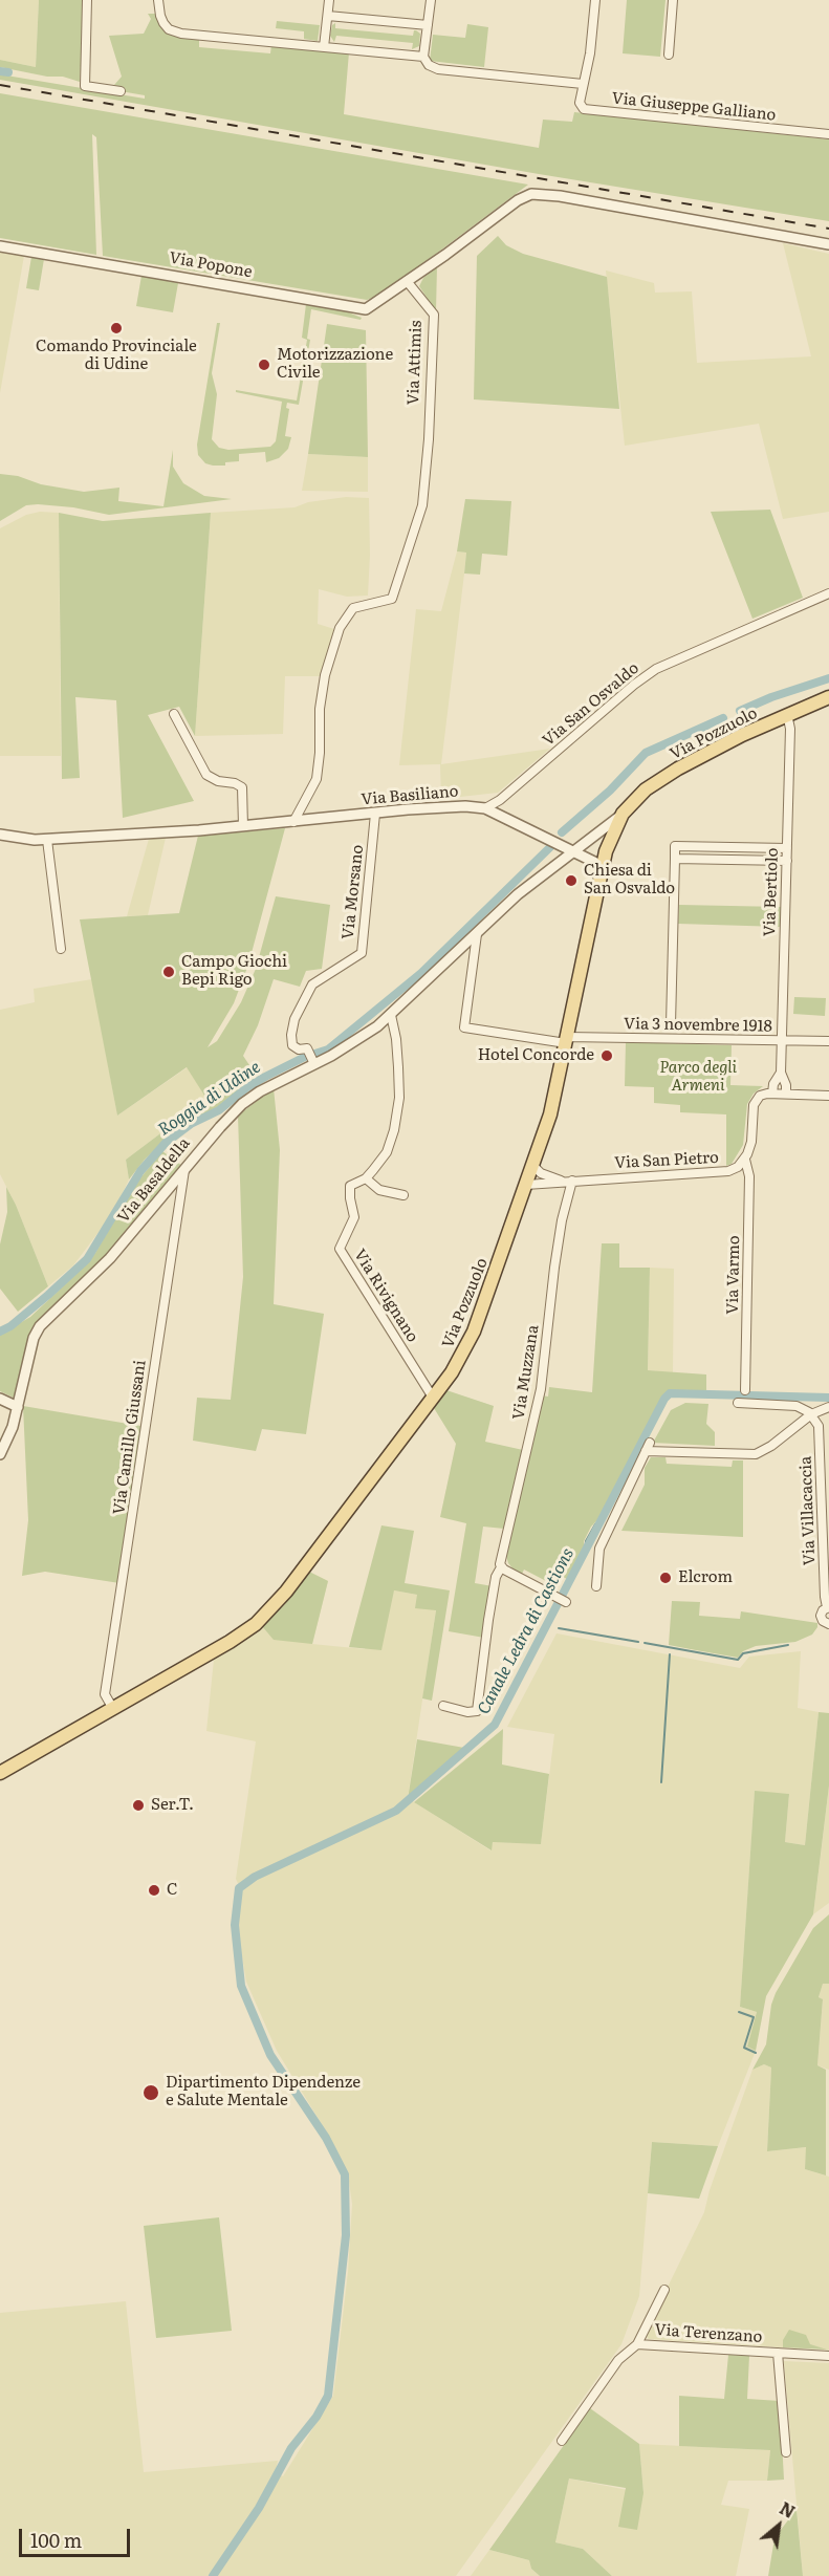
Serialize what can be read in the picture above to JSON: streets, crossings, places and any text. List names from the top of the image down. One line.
{"streets":{"main road":["Via Pozzuolo"],"street":["Via Giuseppe Galliano","Via Popone","Via Attimis","Via San Osvaldo","Via Basiliano","Via Morsano","Via Bertiolo","Via 3 novembre 1918","Via San Pietro","Via Basaldella","Via Varmo","Via Rivignano","Via Muzzana","Via Camillo Giussani","Via Villacaccia","Via Terenzano"]},"crossings":[["Via Popone","Via Attimis"],["Via Attimis","Via Basiliano"],["Via San Osvaldo","Via Basiliano"],["Via Pozzuolo","Via Basiliano"],["Via Pozzuolo","Via Bertiolo"],["Via Pozzuolo","Via 3 novembre 1918"],["Via Pozzuolo","Via San Pietro"],["Via Pozzuolo","Via Basaldella"],["Via Pozzuolo","Via Rivignano"],["Via Pozzuolo","Via Camillo Giussani"],["Via Basiliano","Via Morsano"],["Via Basiliano","Via Basaldella"],["Via Morsano","Via Basaldella"],["Via Bertiolo","Via 3 novembre 1918"],["Via 3 novembre 1918","Via Basaldella"],["Via San Pietro","Via Varmo"],["Via San Pietro","Via Muzzana"],["Via Basaldella","Via Rivignano"],["Via Basaldella","Via Camillo Giussani"]],"water":["Roggia di Udine","Canale Ledra di Castions"],"parks":["Parco degli Armeni"],"places":["Comando Provinciale di Udine","Motorizzazione Civile","Chiesa di San Osvaldo","Campo Giochi Bepi Rigo","Hotel Concorde","Elcrom","Ser.T.","C","Dipartimento Dipendenze e Salute Mentale"],"scale_bar":"100 m","north":"top right"}
